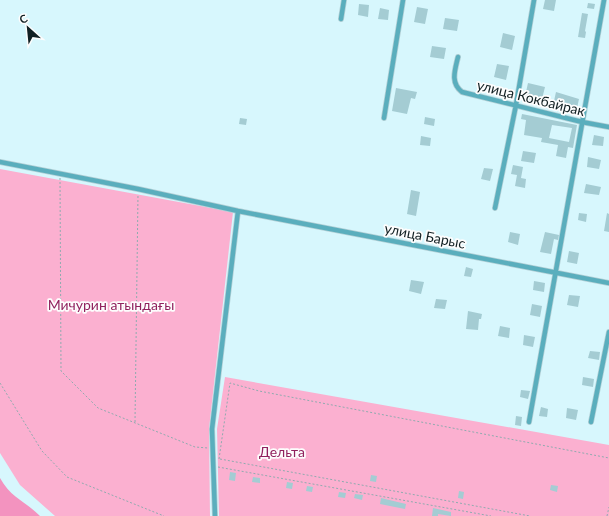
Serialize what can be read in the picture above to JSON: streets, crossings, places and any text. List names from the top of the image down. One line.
{"streets":{"street":["улица Кокбайрак","улица Барыс"]},"parks":["Мичурин атындағы","Дельта"],"north":"top left"}
